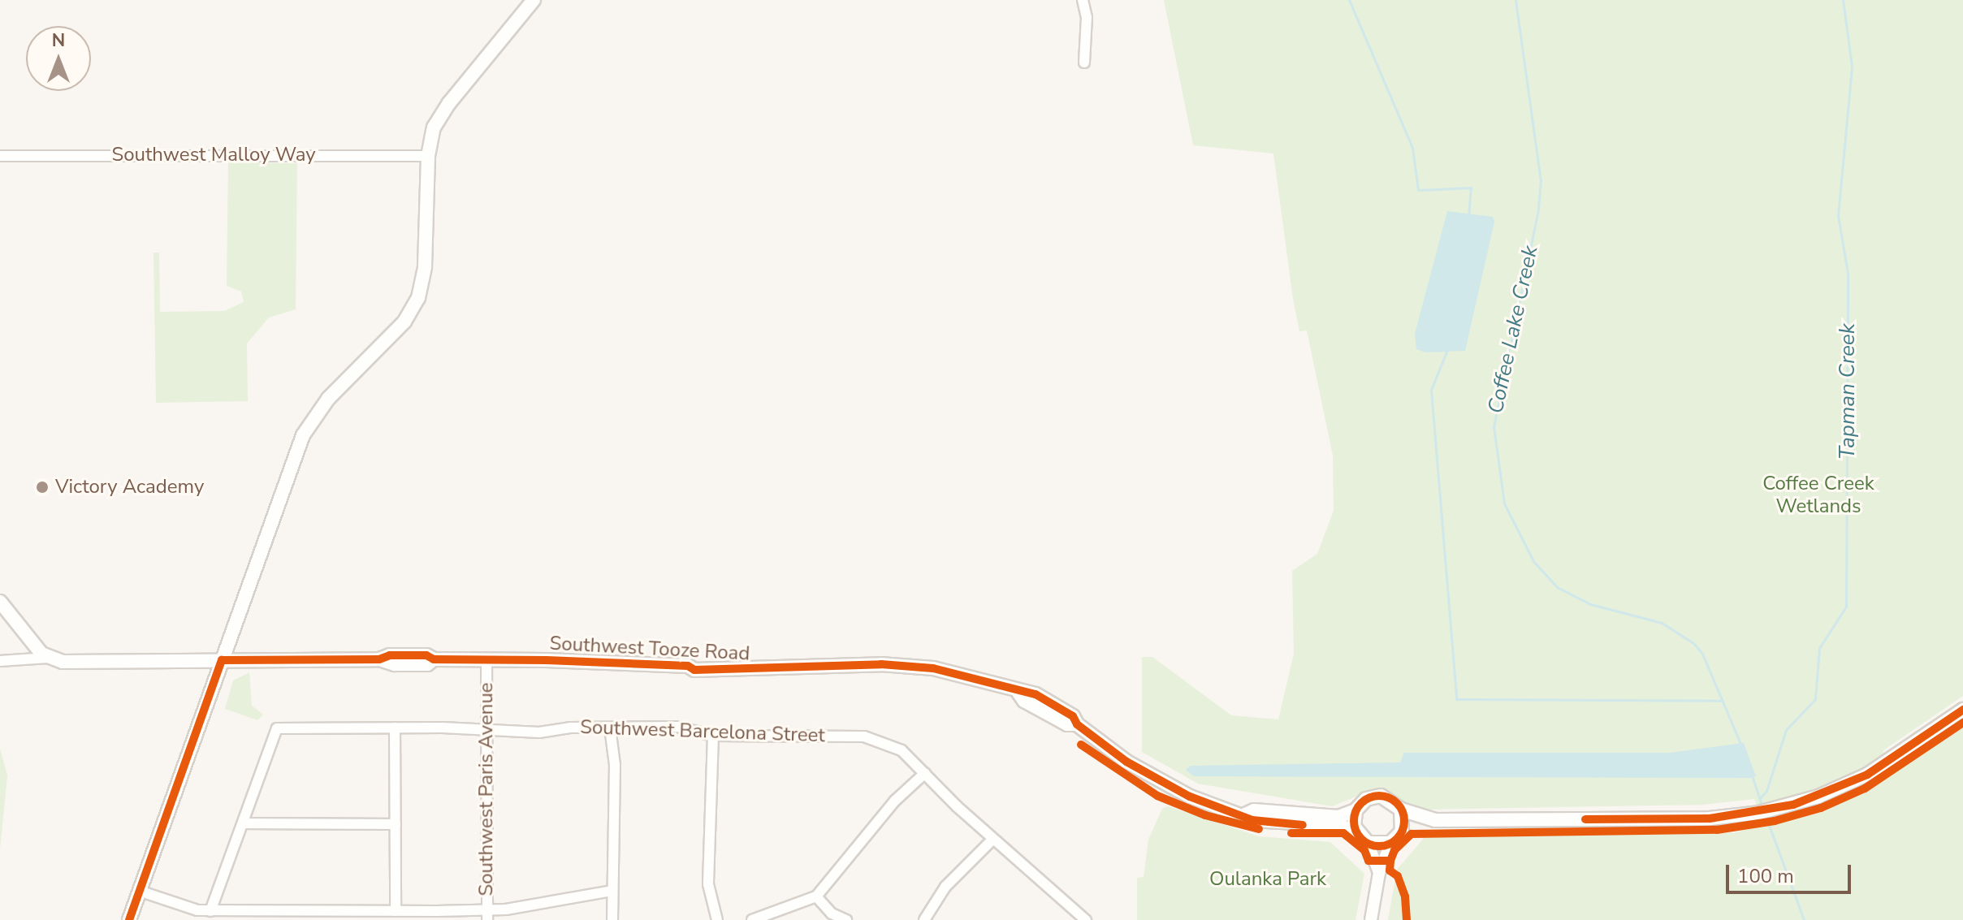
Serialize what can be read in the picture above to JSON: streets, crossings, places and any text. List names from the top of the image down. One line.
{"streets":{"main road":["Southwest Tooze Road"],"street":["Southwest Malloy Way","Southwest Barcelona Street","Southwest Paris Avenue"]},"crossings":[["Southwest Tooze Road","Southwest Paris Avenue"],["Southwest Barcelona Street","Southwest Paris Avenue"]],"water":["Coffee Lake Creek","Tapman Creek"],"parks":["Coffee Creek Wetlands","Oulanka Park"],"places":["Victory Academy"],"scale_bar":"100 m","north":"top"}
